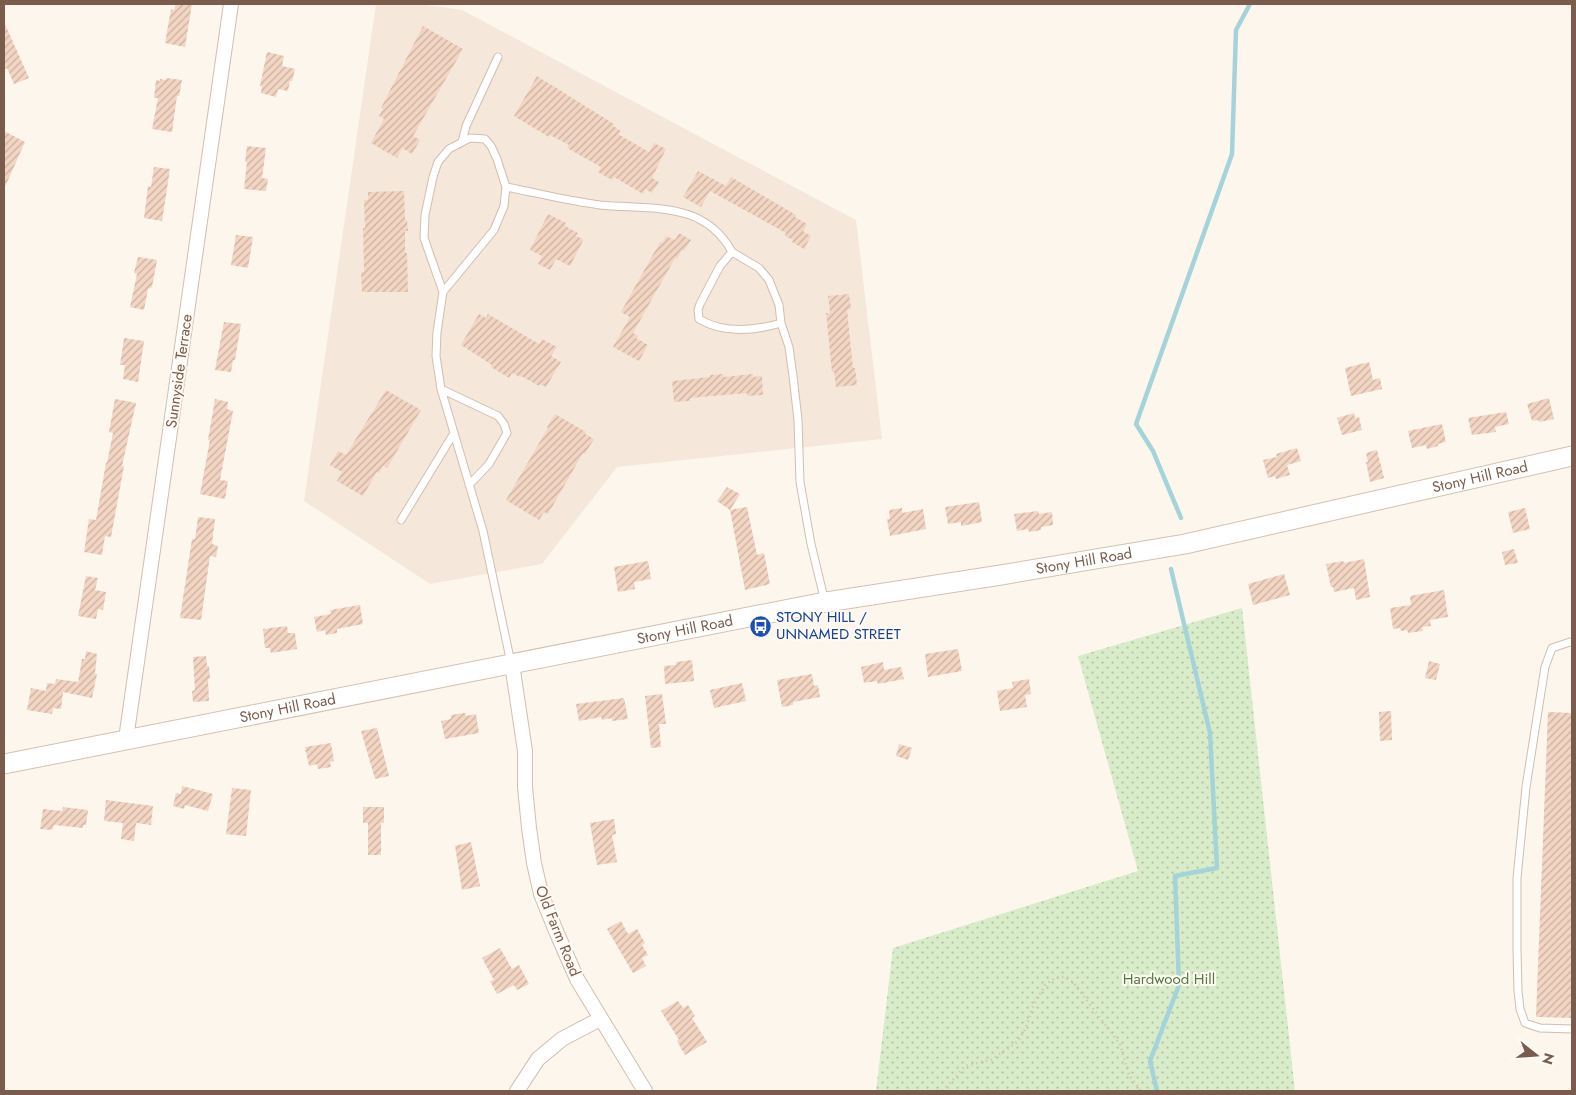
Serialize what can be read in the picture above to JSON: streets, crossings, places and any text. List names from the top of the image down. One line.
{"streets":{"main road":["Stony Hill Road"],"street":["Sunnyside Terrace","Old Farm Road"]},"crossings":[["Sunnyside Terrace","Stony Hill Road"],["Stony Hill Road","Old Farm Road"]],"parks":["Hardwood Hill"],"places":{"bus stop":["STONY HILL / UNNAMED STREET"]},"north":"right"}
